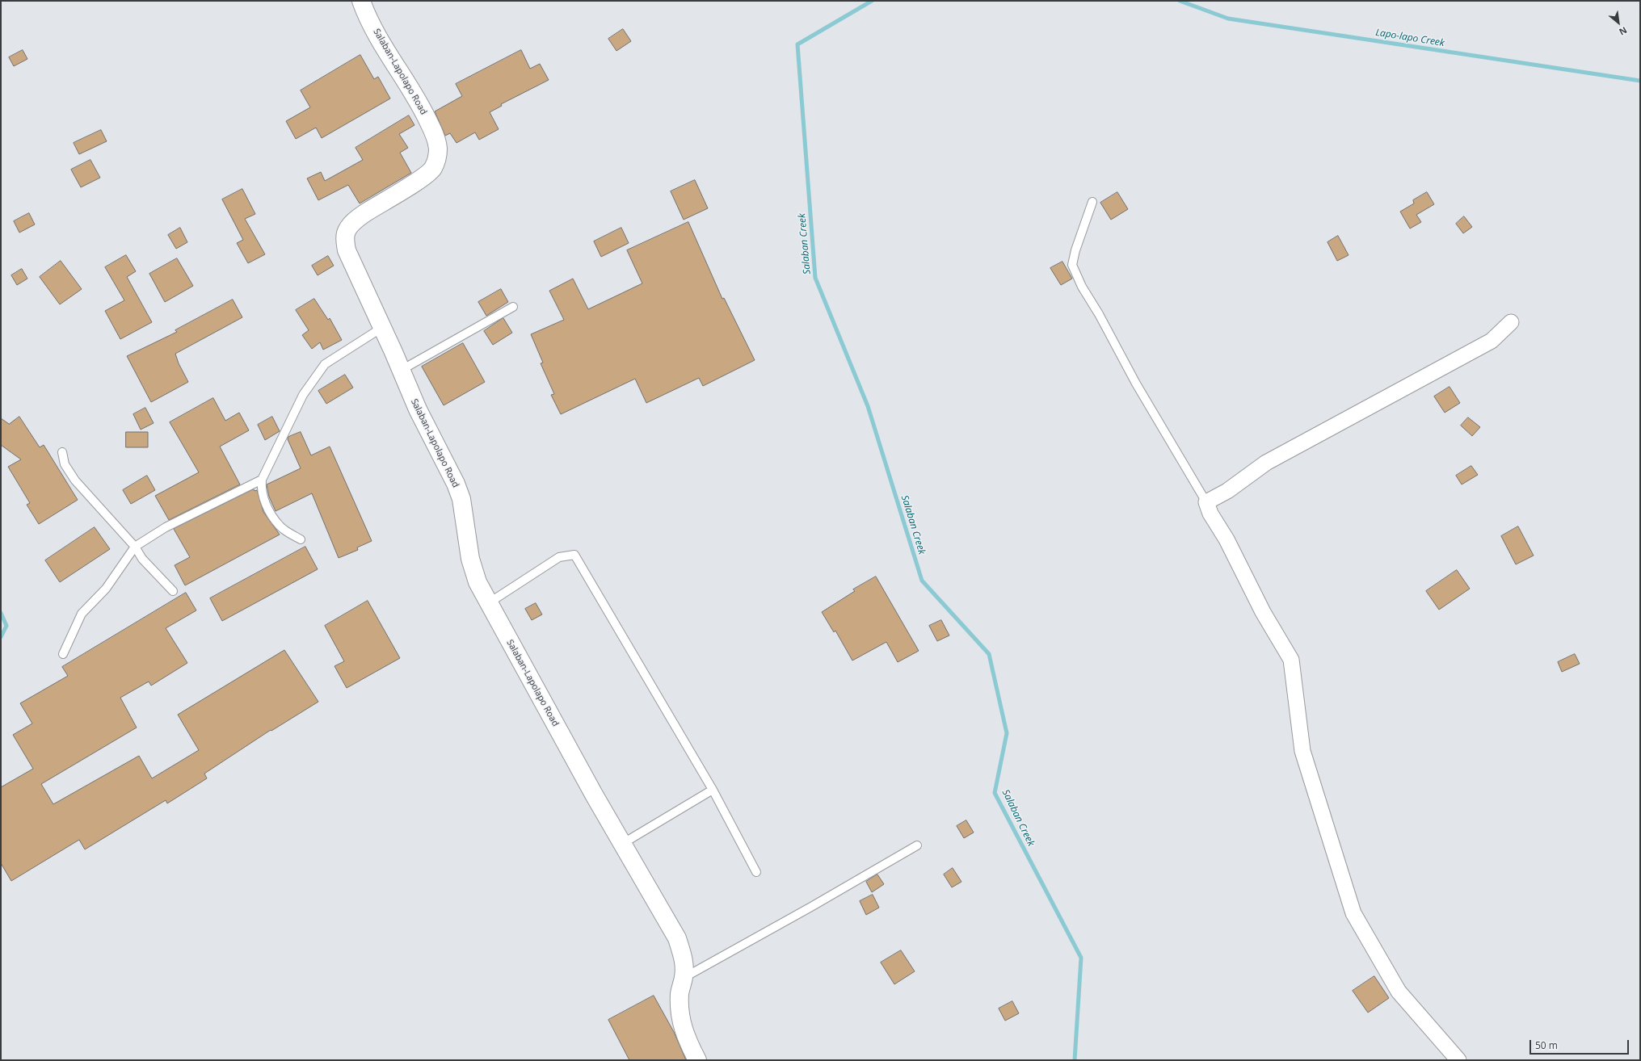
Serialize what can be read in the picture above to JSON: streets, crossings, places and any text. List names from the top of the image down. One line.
{"streets":{"street":["Salaban-Lapolapo Road"]},"water":["Lapo-lapo Creek","Salaban Creek"],"scale_bar":"50 m","north":"bottom right"}
